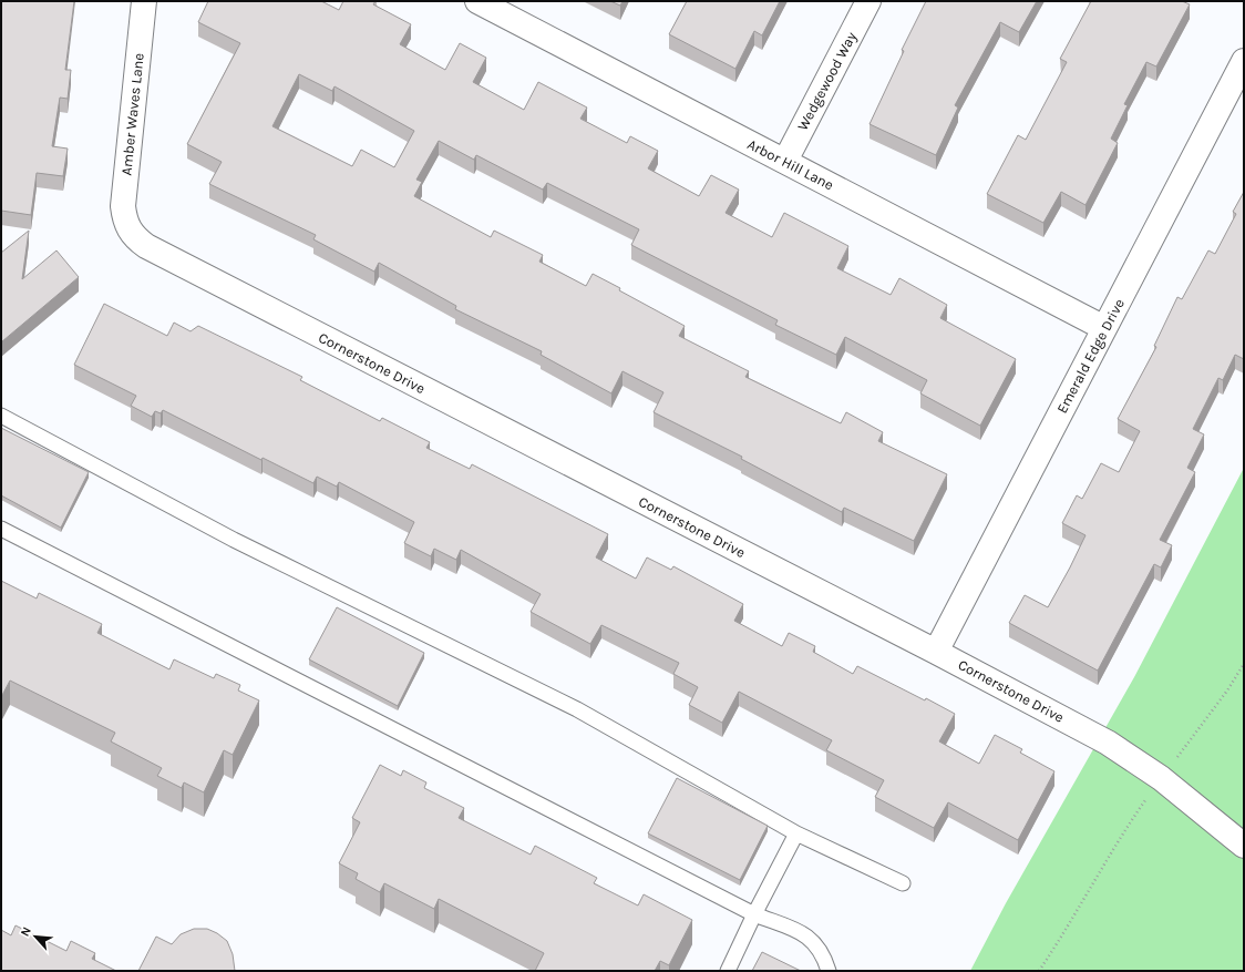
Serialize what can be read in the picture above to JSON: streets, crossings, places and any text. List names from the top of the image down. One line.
{"streets":{"street":["Wedgewood Way","Amber Waves Lane","Arbor Hill Lane","Emerald Edge Drive","Cornerstone Drive"]},"crossings":[["Wedgewood Way","Arbor Hill Lane"],["Amber Waves Lane","Cornerstone Drive"],["Arbor Hill Lane","Emerald Edge Drive"],["Emerald Edge Drive","Cornerstone Drive"]],"north":"top left"}
